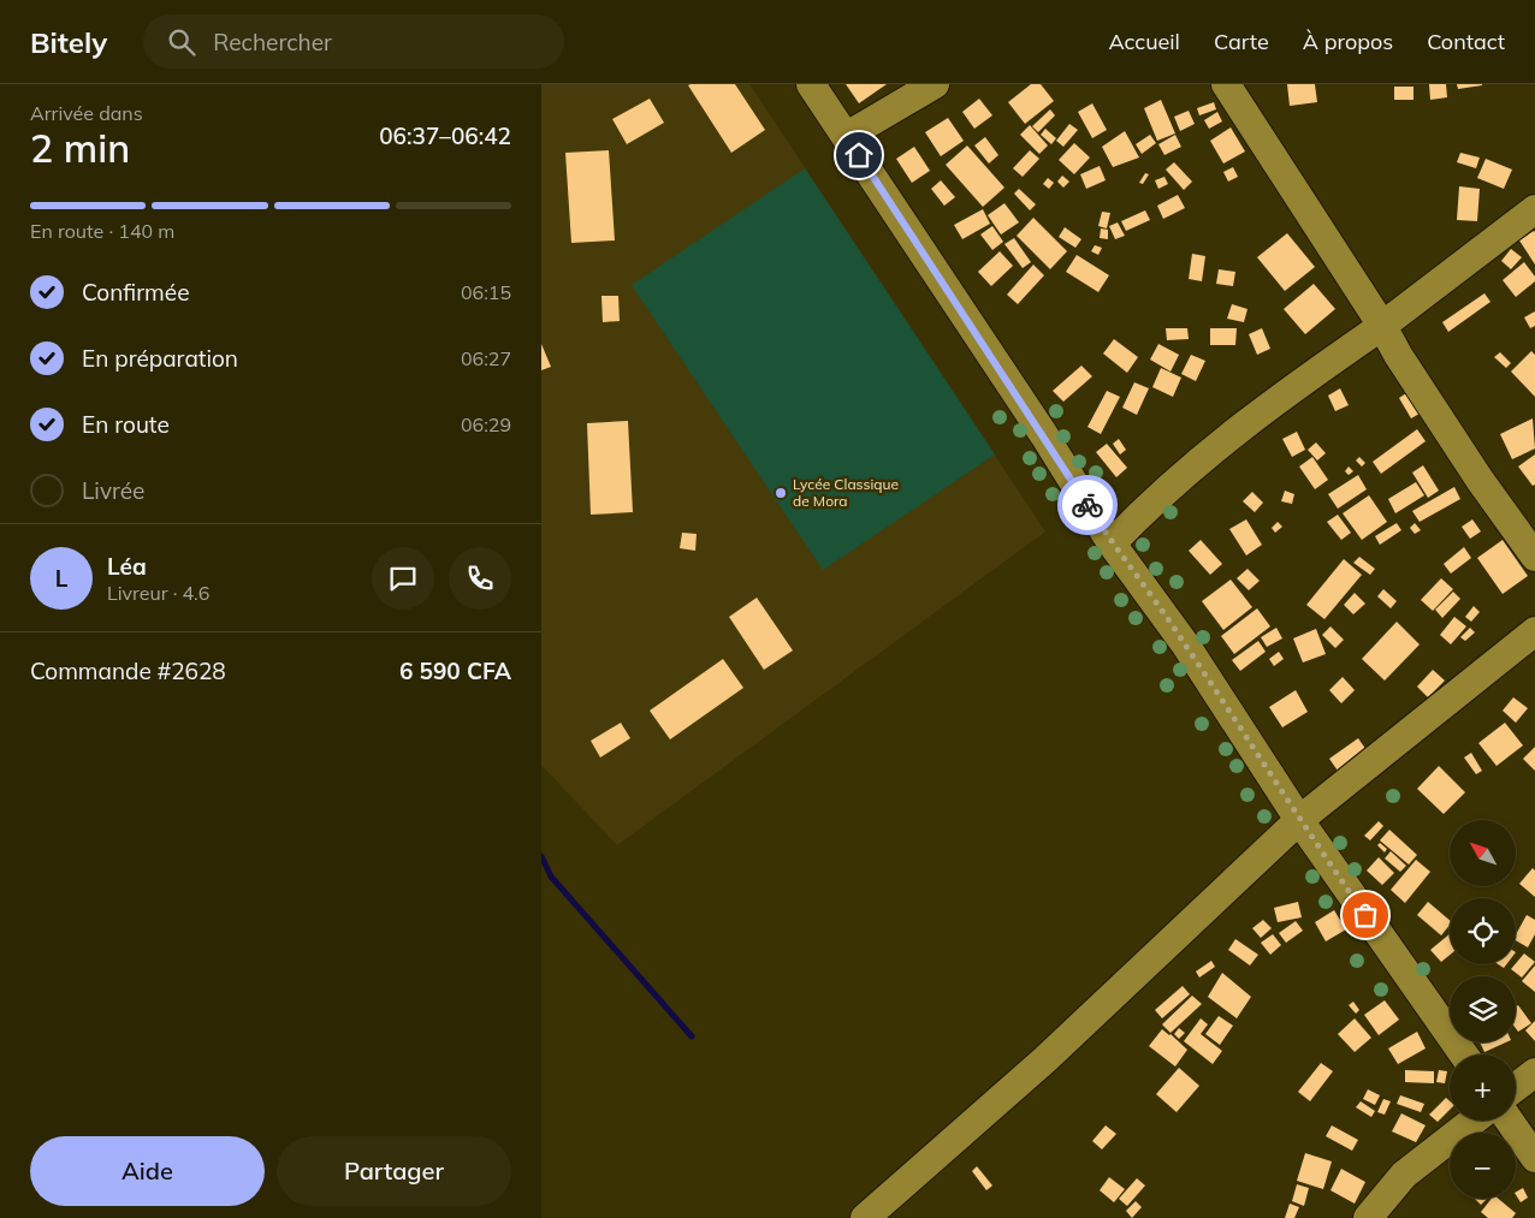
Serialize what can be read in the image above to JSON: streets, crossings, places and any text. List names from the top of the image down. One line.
{"places":["Lycée Classique de Mora"],"north":"top left","page":{"header":"Bitely","search":"Rechercher","nav":["Accueil","Carte","À propos","Contact"],"heading":["2 min","Arrivée dans","06:37–06:42"],"panel":["Léa","Livreur · 4.6","Commande #2628","6 590 CFA"],"bar":"En route · 140 m","list":[["Confirmée","06:15"],["En préparation","06:27"],["En route","06:29"],"Livrée"],"round":"L","map_buttons":["+","−"],"buttons":["Aide","Partager"]}}
